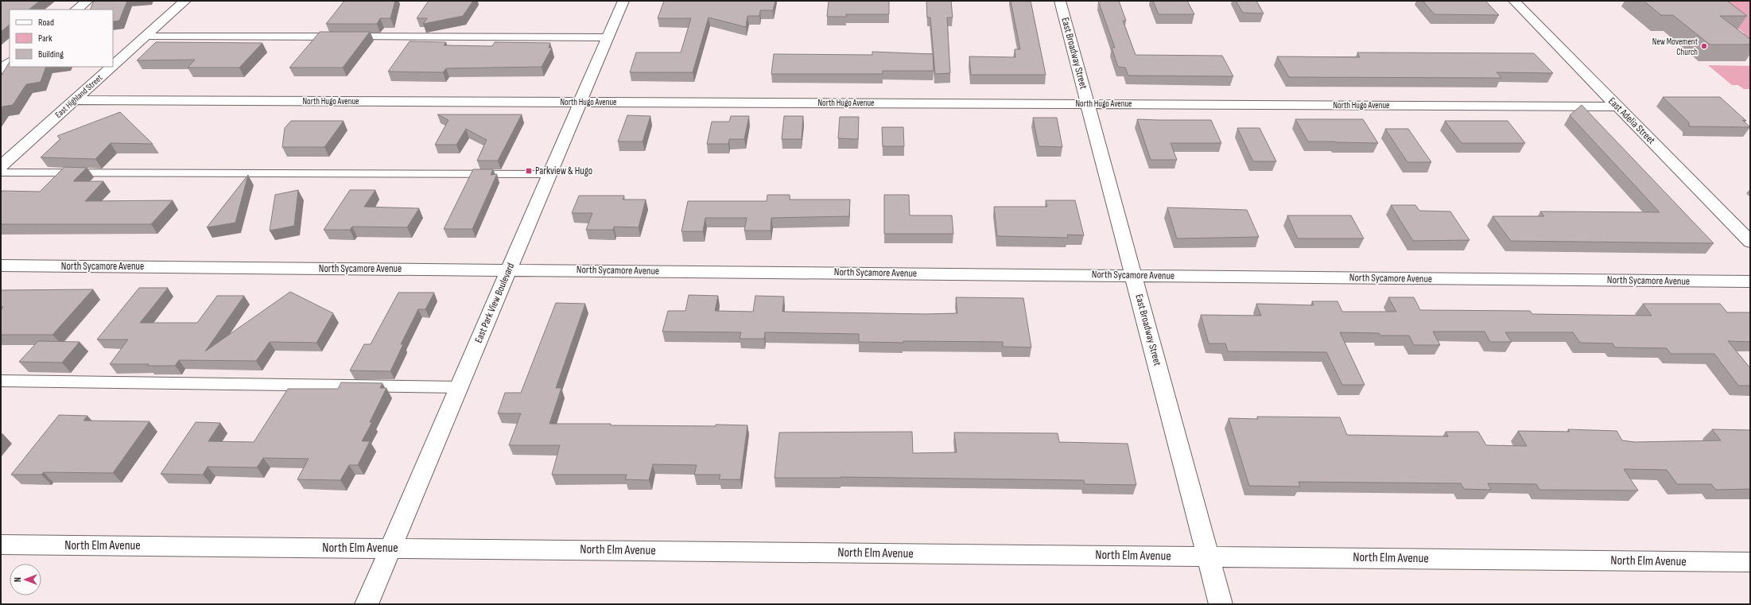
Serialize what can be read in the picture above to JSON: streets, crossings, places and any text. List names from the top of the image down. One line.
{"streets":{"street":["East Broadway Street","East Highland Street","North Hugo Avenue","East Adelia Street","North Sycamore Avenue","East Park View Boulevard","North Elm Avenue"]},"crossings":[["East Broadway Street","North Hugo Avenue"],["East Broadway Street","North Sycamore Avenue"],["East Broadway Street","North Elm Avenue"],["East Highland Street","North Hugo Avenue"],["North Hugo Avenue","East Adelia Street"],["North Hugo Avenue","East Park View Boulevard"],["North Sycamore Avenue","East Park View Boulevard"],["East Park View Boulevard","North Elm Avenue"]],"places":{"other":["New Movement Church"],"transit":["Parkview & Hugo"]},"legend":["Road","Park","Building"],"north":"left"}
